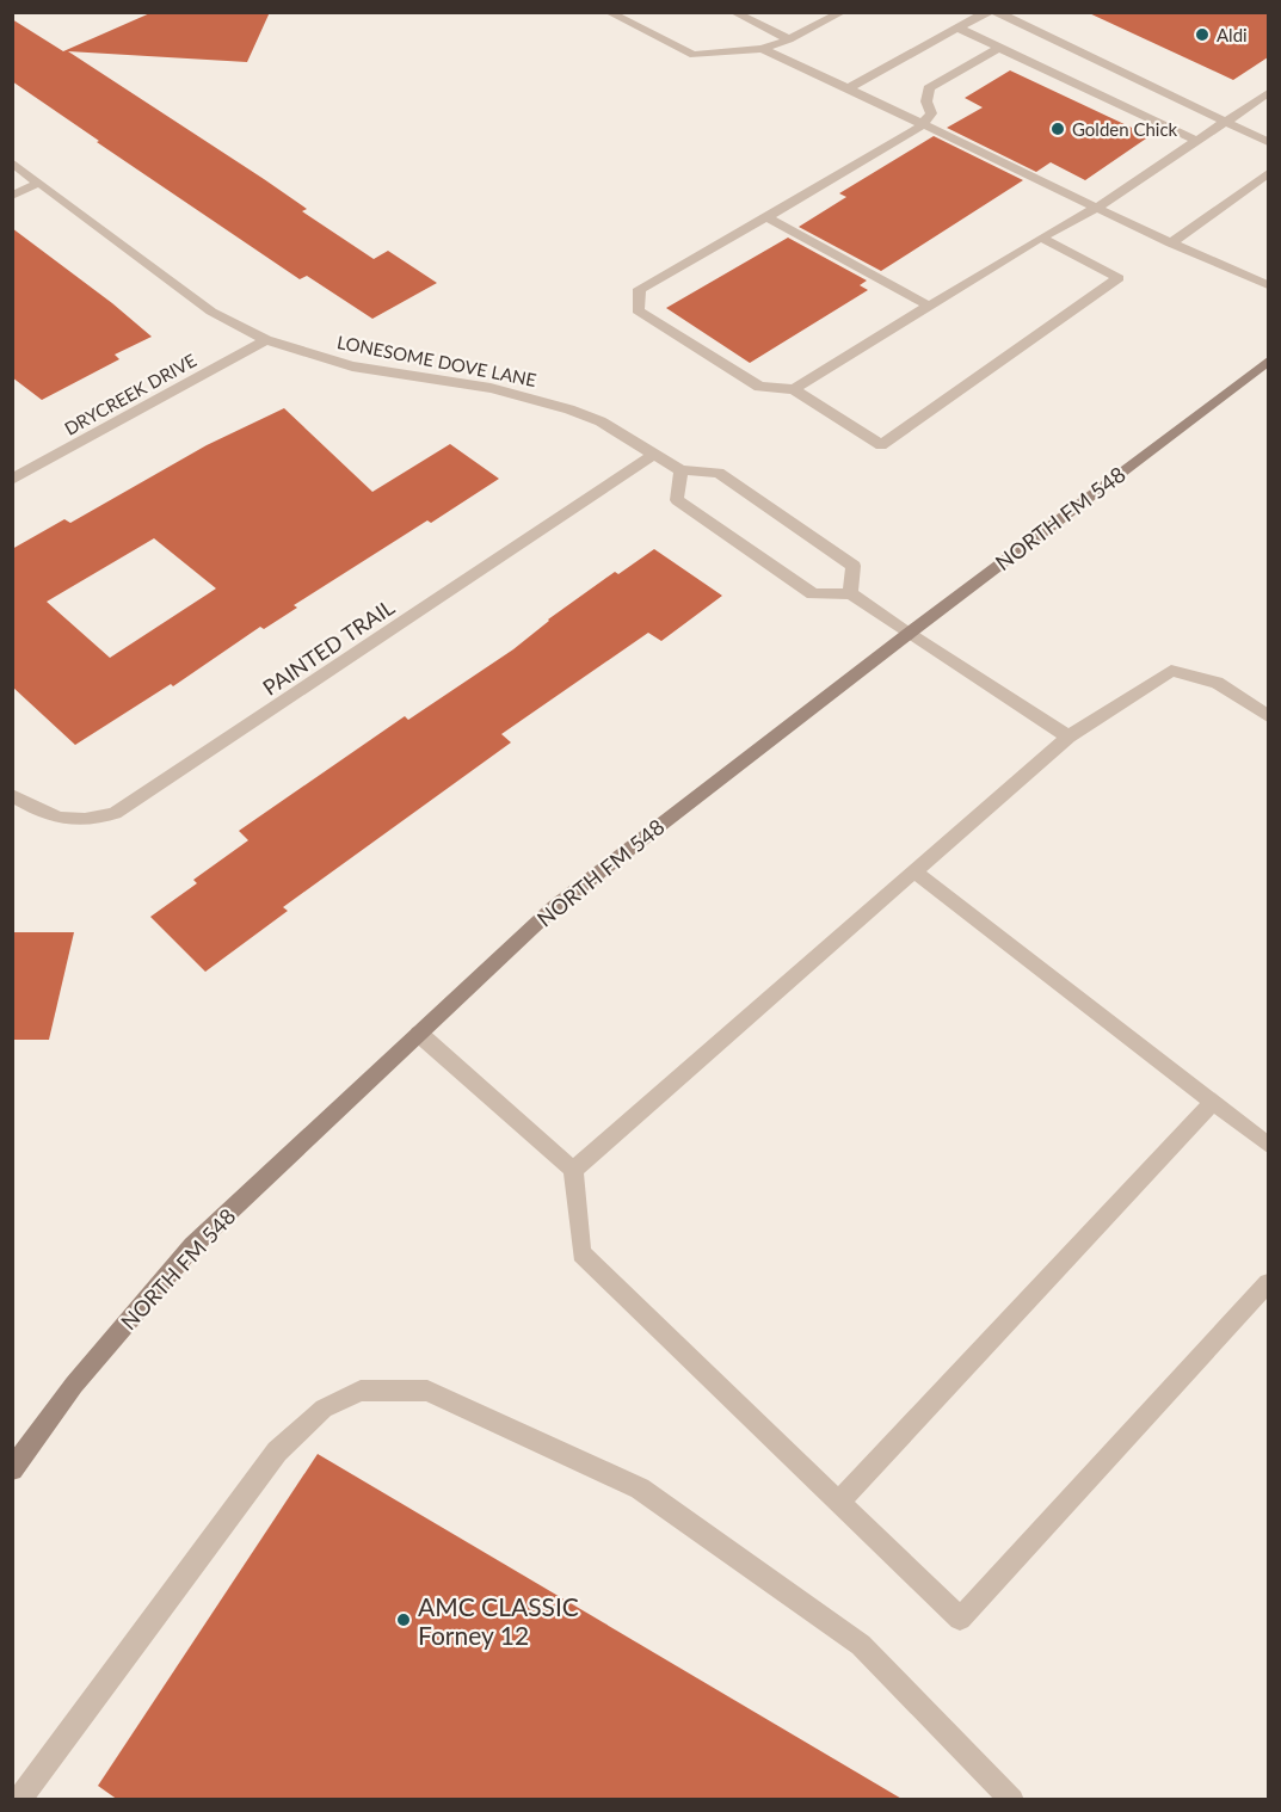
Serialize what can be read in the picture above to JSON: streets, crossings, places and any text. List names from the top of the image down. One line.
{"streets":{"main road":["NORTH FM 548"],"street":["LONESOME DOVE LANE","DRYCREEK DRIVE","PAINTED TRAIL"]},"crossings":[["LONESOME DOVE LANE","DRYCREEK DRIVE"],["LONESOME DOVE LANE","PAINTED TRAIL"]],"places":["Aldi","Golden Chick","AMC CLASSIC Forney 12"]}
